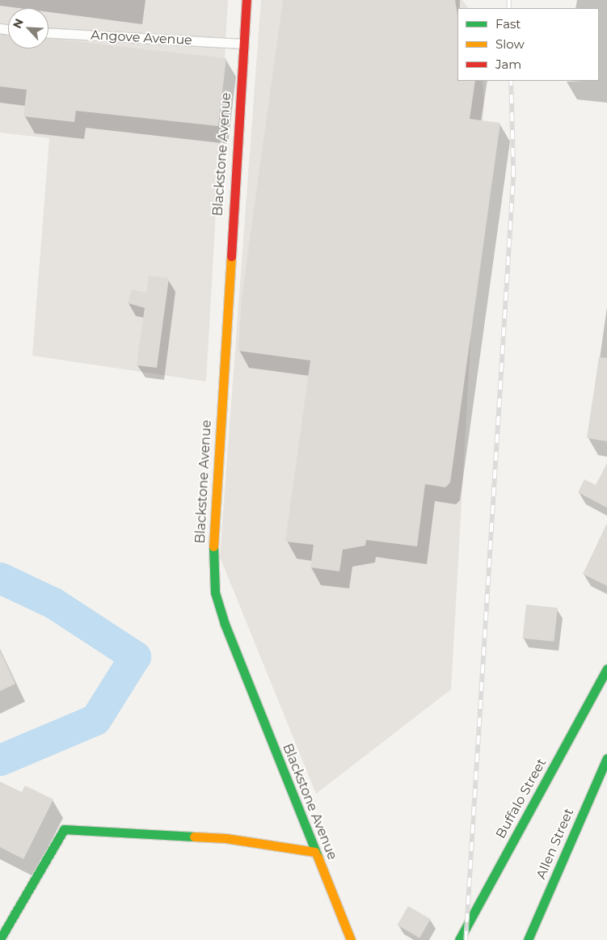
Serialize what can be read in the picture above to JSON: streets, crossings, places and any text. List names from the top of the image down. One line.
{"streets":{"street":["Blackstone Avenue","Buffalo Street","Allen Street"],"lane":["Angove Avenue"]},"crossings":[["Angove Avenue","Blackstone Avenue"]],"legend":["Fast","Slow","Jam"],"north":"top left"}
